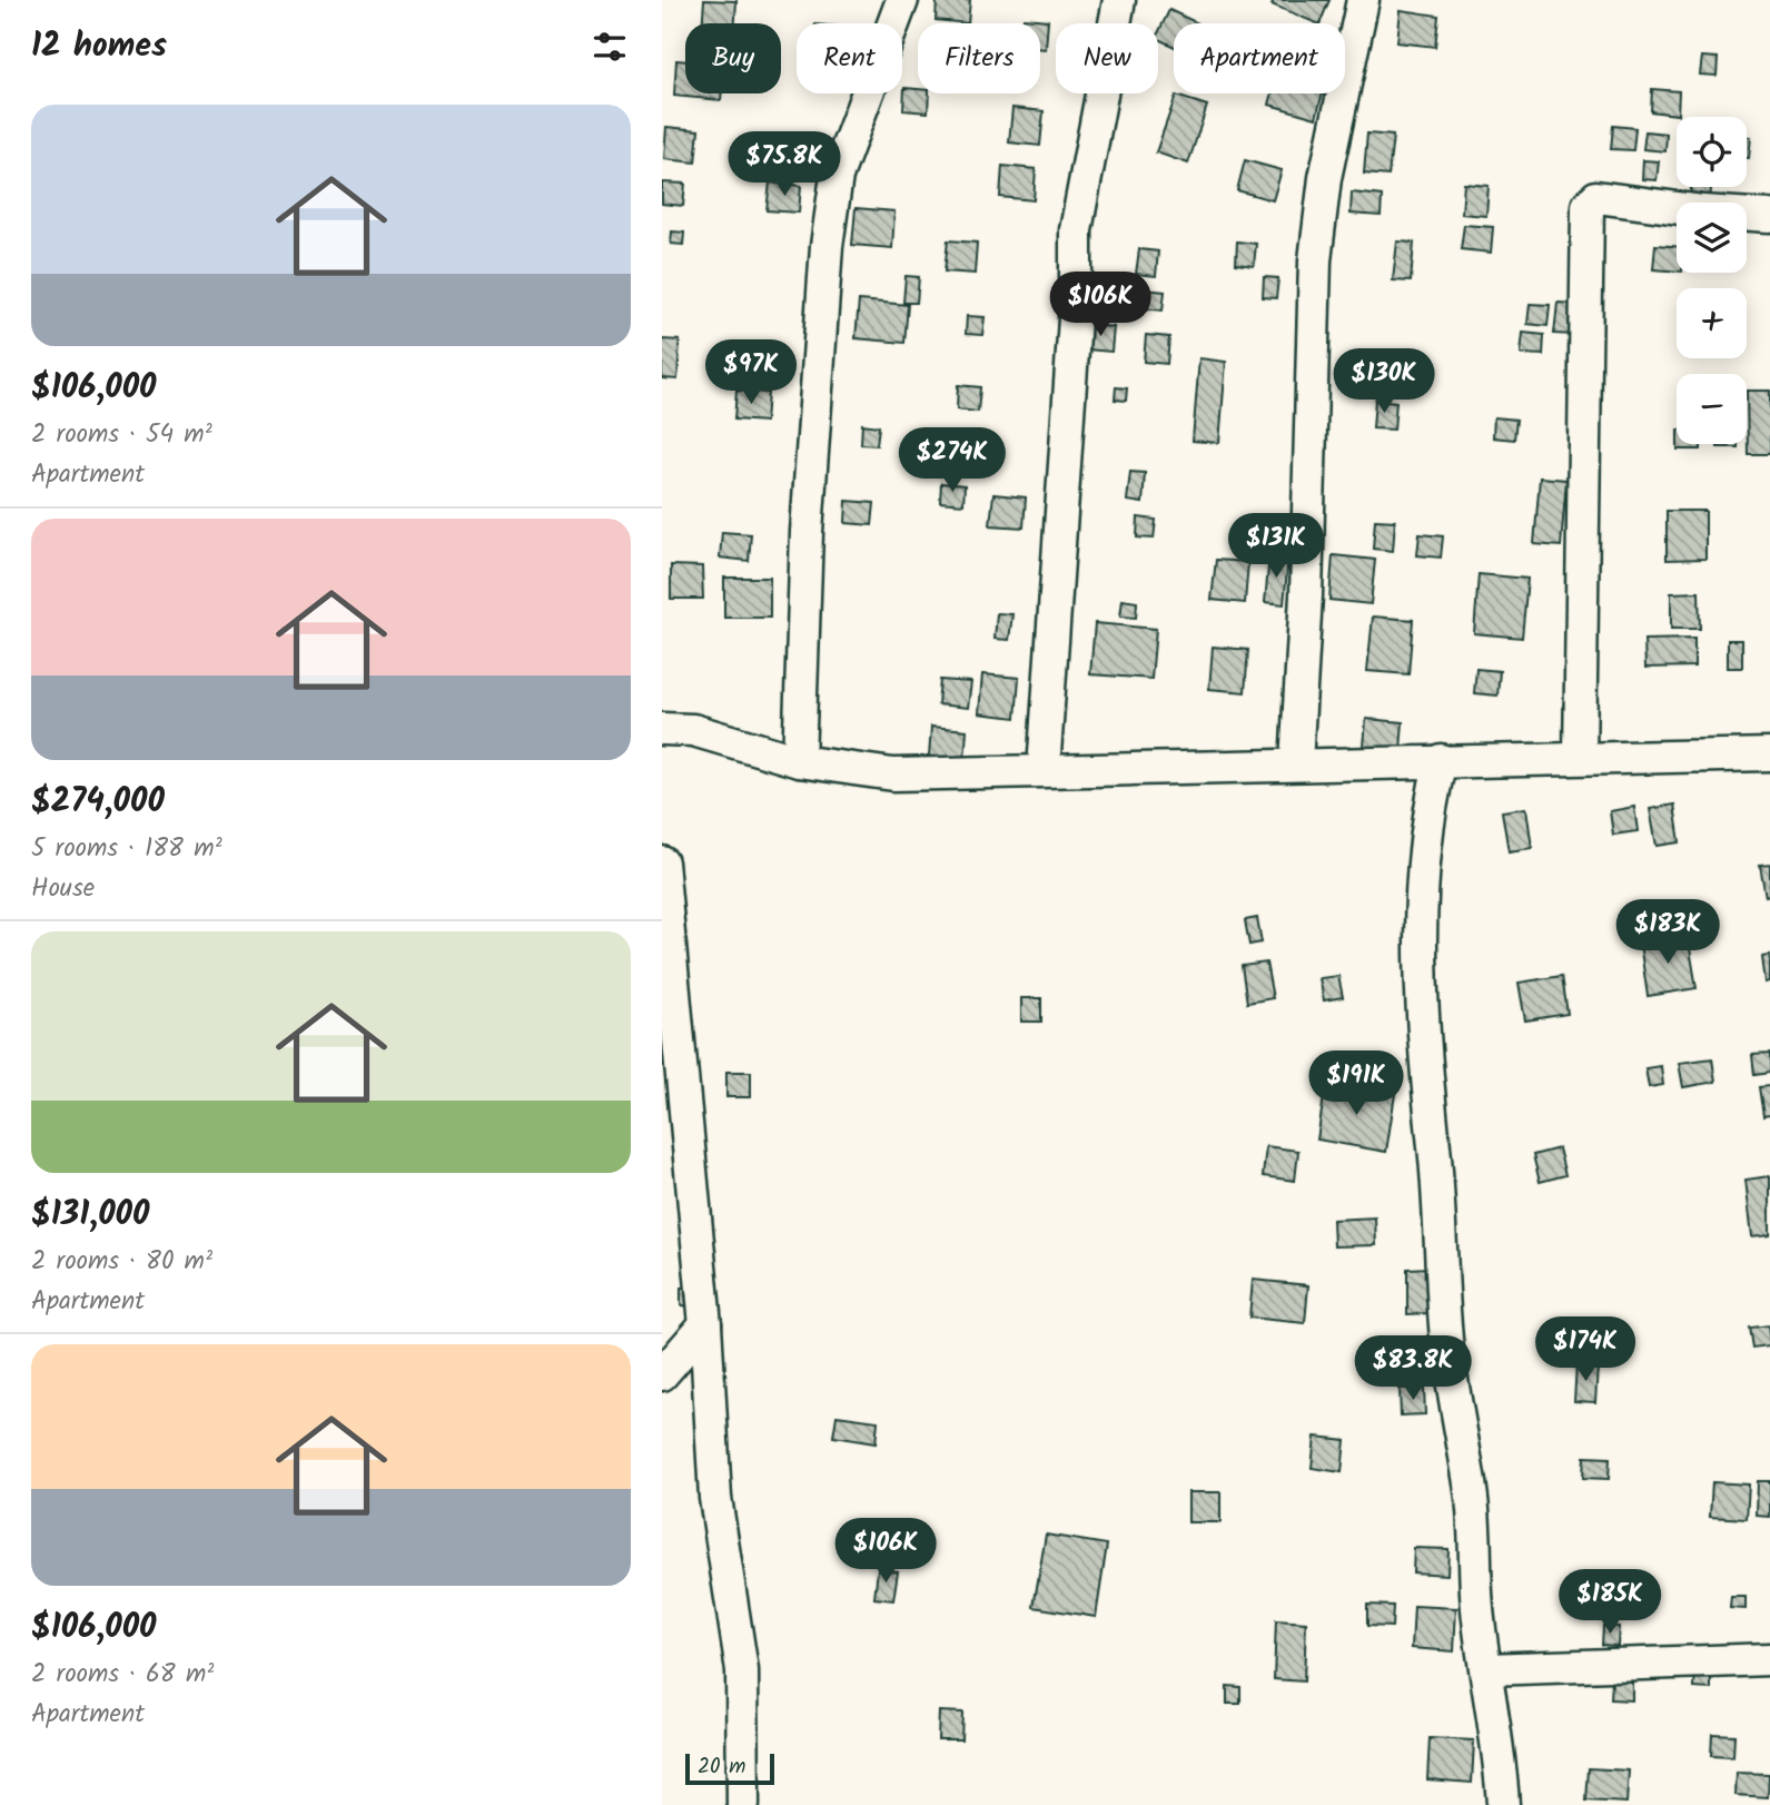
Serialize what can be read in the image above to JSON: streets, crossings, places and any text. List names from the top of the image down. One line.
{"scale_bar":"20 m","page":{"heading":"12 homes","chip":["Buy","Rent","Filters","New","Apartment"],"list":[{"name":"$106,000","note":"2 rooms · 54 m² · Apartment"},{"name":"$274,000","note":"5 rooms · 188 m² · House"},{"name":"$131,000","note":"2 rooms · 80 m² · Apartment"},{"name":"$106,000","note":"2 rooms · 68 m² · Apartment"}],"map_buttons":["+","−"],"price":["$75.8K","$106K","$97K","$130K","$274K","$131K","$183K","$191K","$174K","$83.8K","$106K","$185K"],"scale":"20 m"}}
